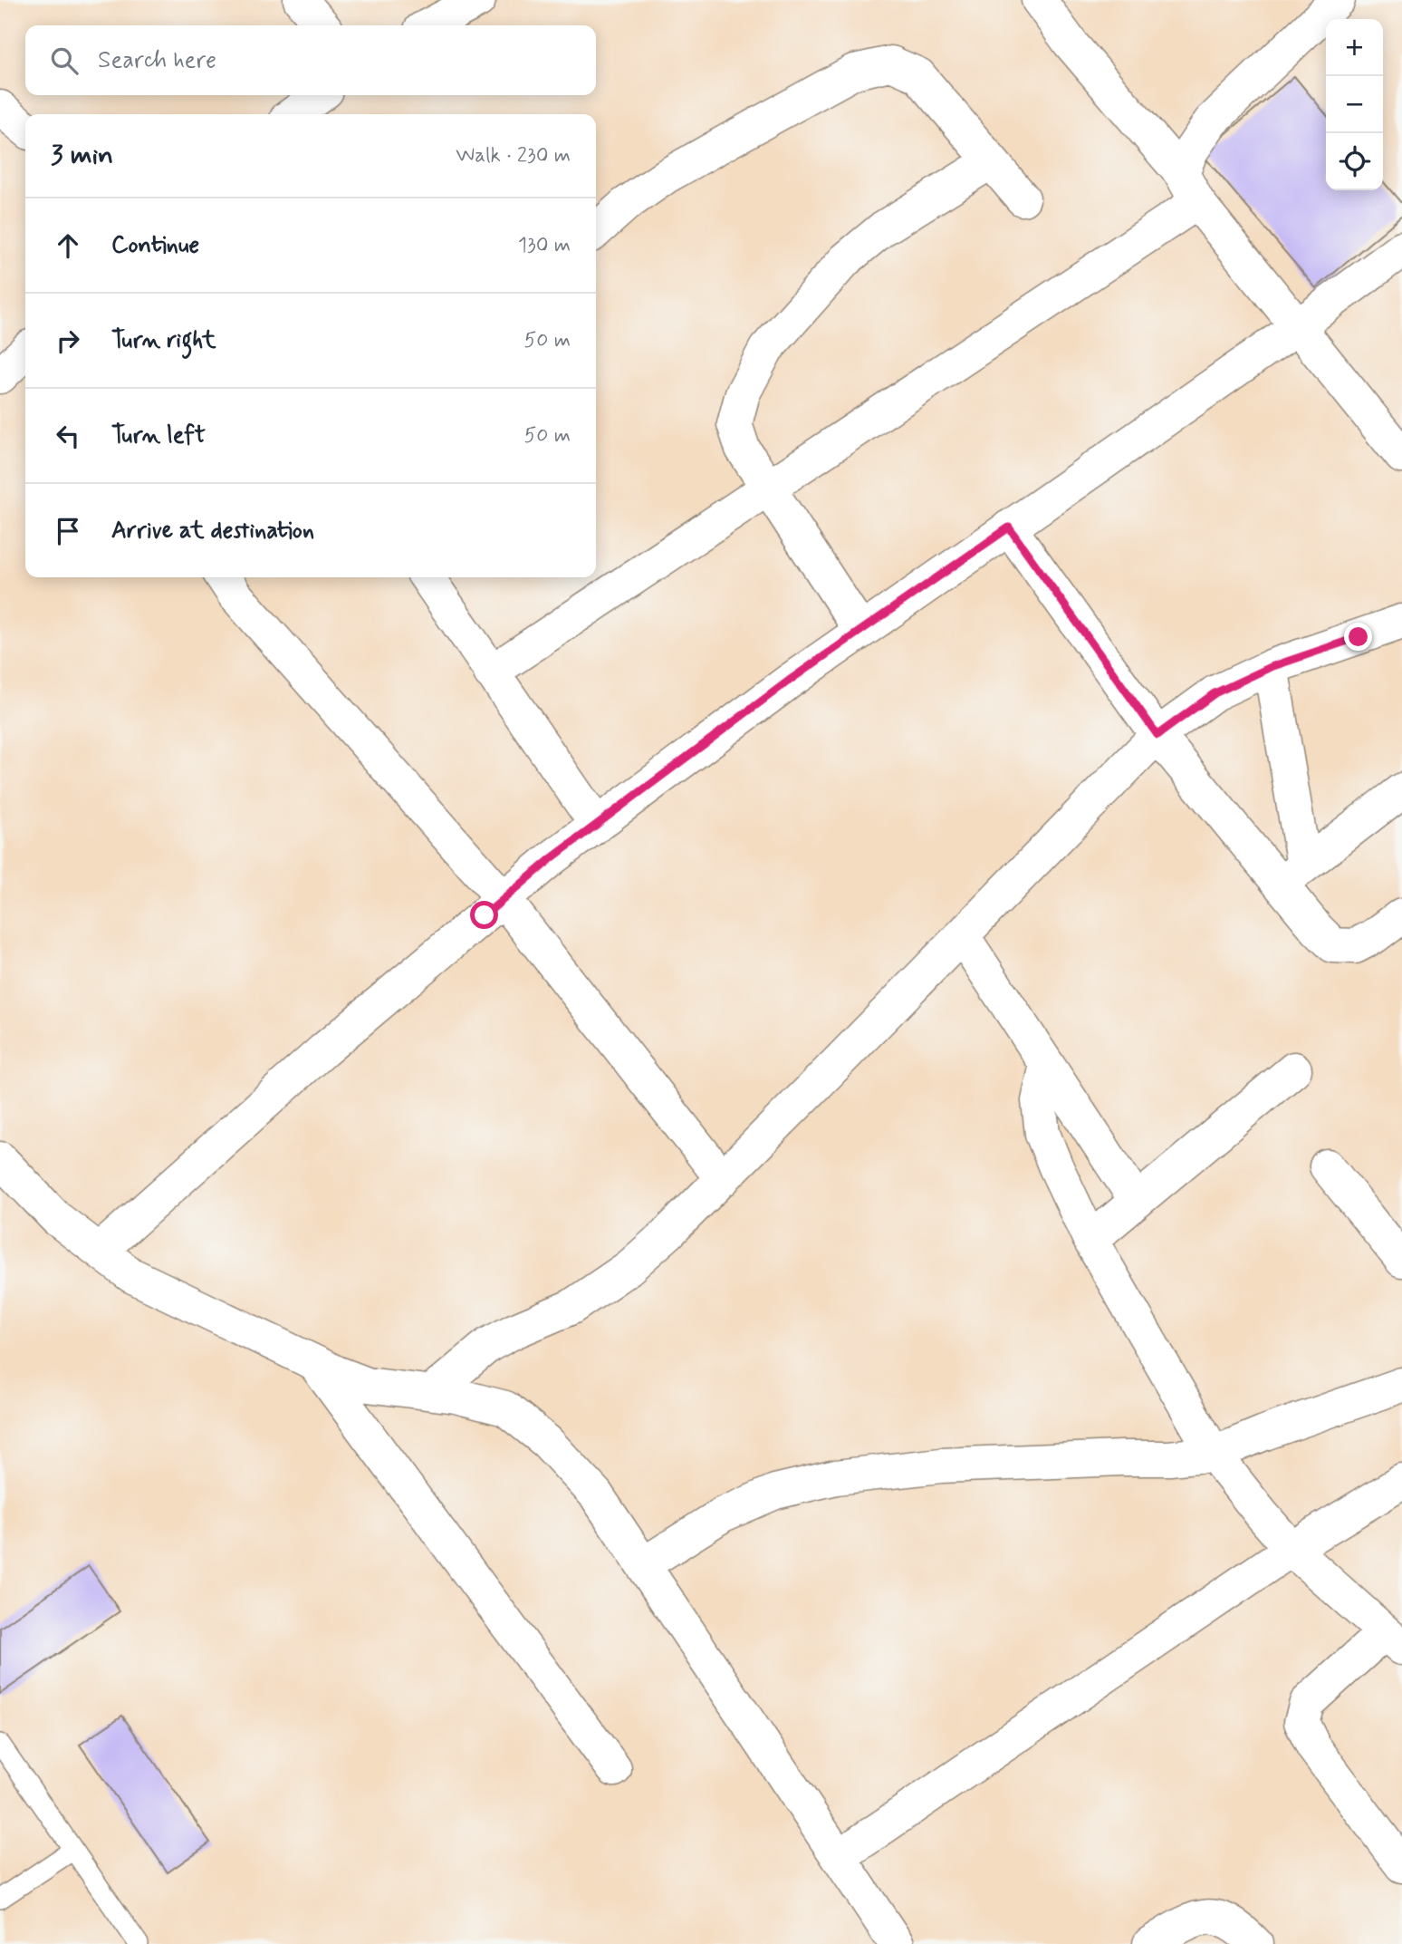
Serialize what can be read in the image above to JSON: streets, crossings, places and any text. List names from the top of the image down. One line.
{"page":{"map_buttons":["+","−"],"search":"Search here","heading":["3 min","Walk · 230 m"],"list":[["Continue","130 m"],["Turn right","50 m"],["Turn left","50 m"],"Arrive at destination"]}}
